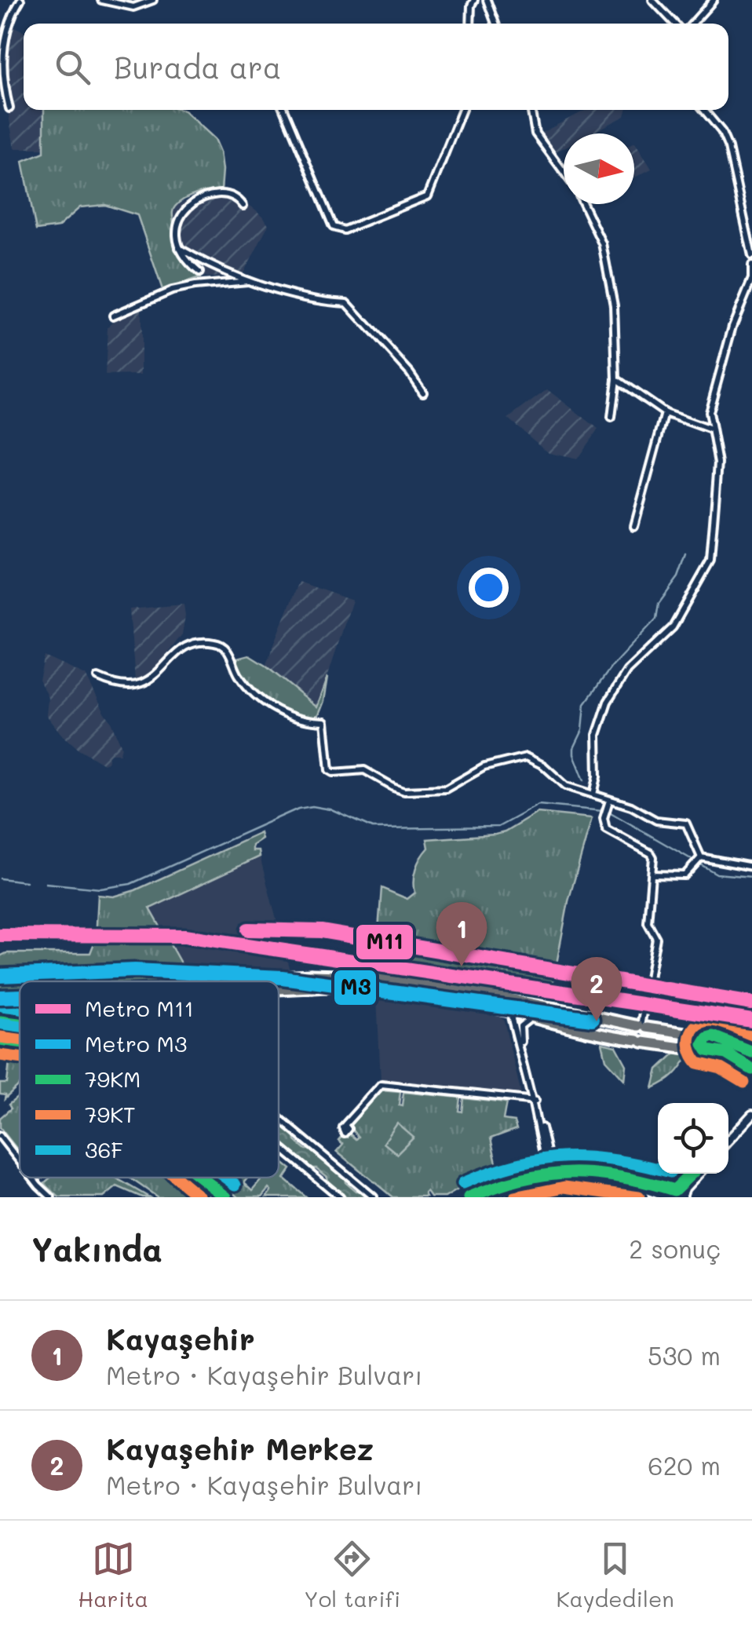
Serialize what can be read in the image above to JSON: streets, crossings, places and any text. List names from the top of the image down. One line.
{"lines":["metro line M11","metro line M3","transit line 36F","transit line 79KT","transit line 79KM"],"legend":["Metro M11","Metro M3","79KM","79KT","36F"],"north":"right","page":{"search":"Burada ara","pins":["1","2"],"heading":["Yakında","2 sonuç"],"list":[{"mark":"1","name":"Kayaşehir","note":"Metro · Kayaşehir Bulvarı","value":"530 m"},{"mark":"2","name":"Kayaşehir Merkez","note":"Metro · Kayaşehir Bulvarı","value":"620 m"}],"nav":["Harita","Yol tarifi","Kaydedilen"]}}
